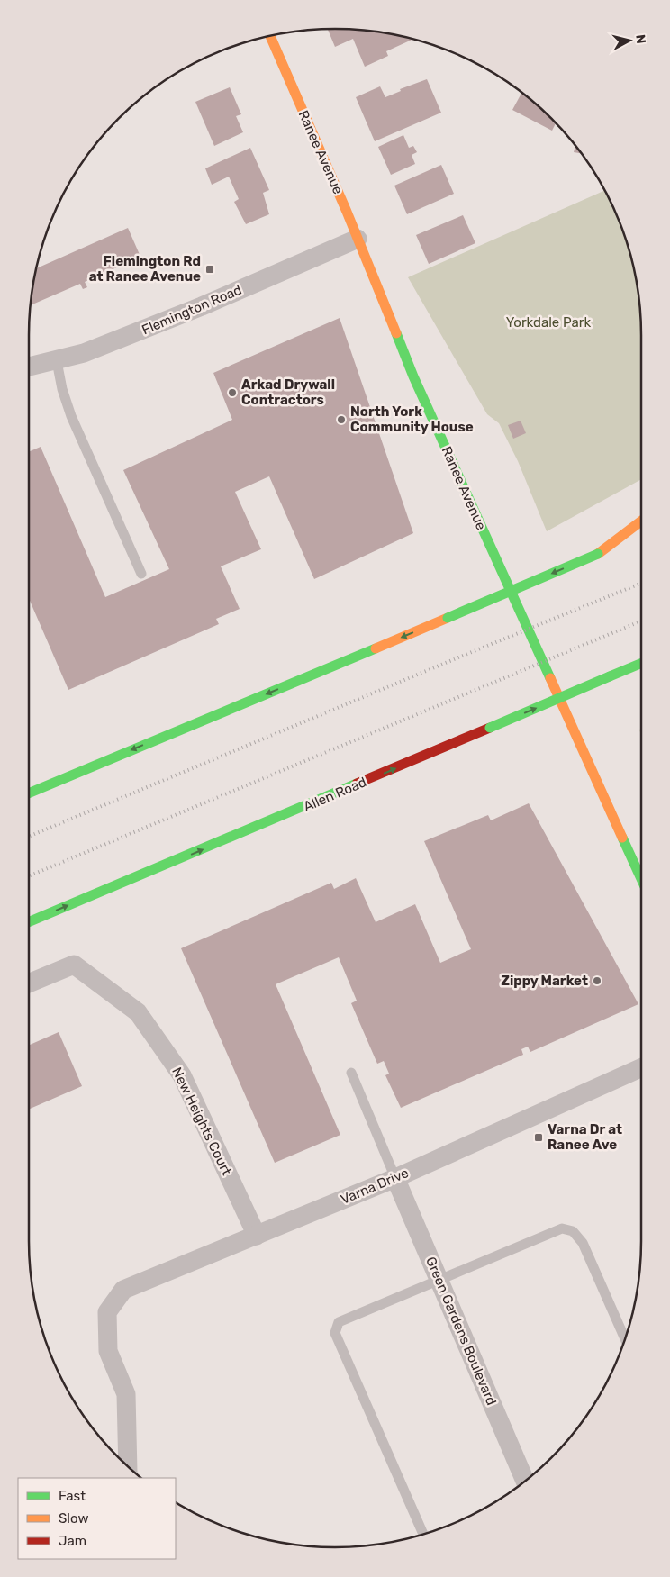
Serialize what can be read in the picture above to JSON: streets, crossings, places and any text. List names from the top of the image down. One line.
{"streets":{"main road":["Ranee Avenue","Allen Road"],"street":["Flemington Road","New Heights Court","Varna Drive","Green Gardens Boulevard"]},"crossings":[["Ranee Avenue","Flemington Road"],["New Heights Court","Varna Drive"],["Varna Drive","Green Gardens Boulevard"]],"one_way":["Allen Road"],"parks":["Yorkdale Park"],"places":{"transit":["Flemington Rd at Ranee Avenue","Varna Dr at Ranee Ave"],"other":["Arkad Drywall Contractors","North York Community House","Zippy Market"]},"legend":["Fast","Slow","Jam"],"north":"right"}
